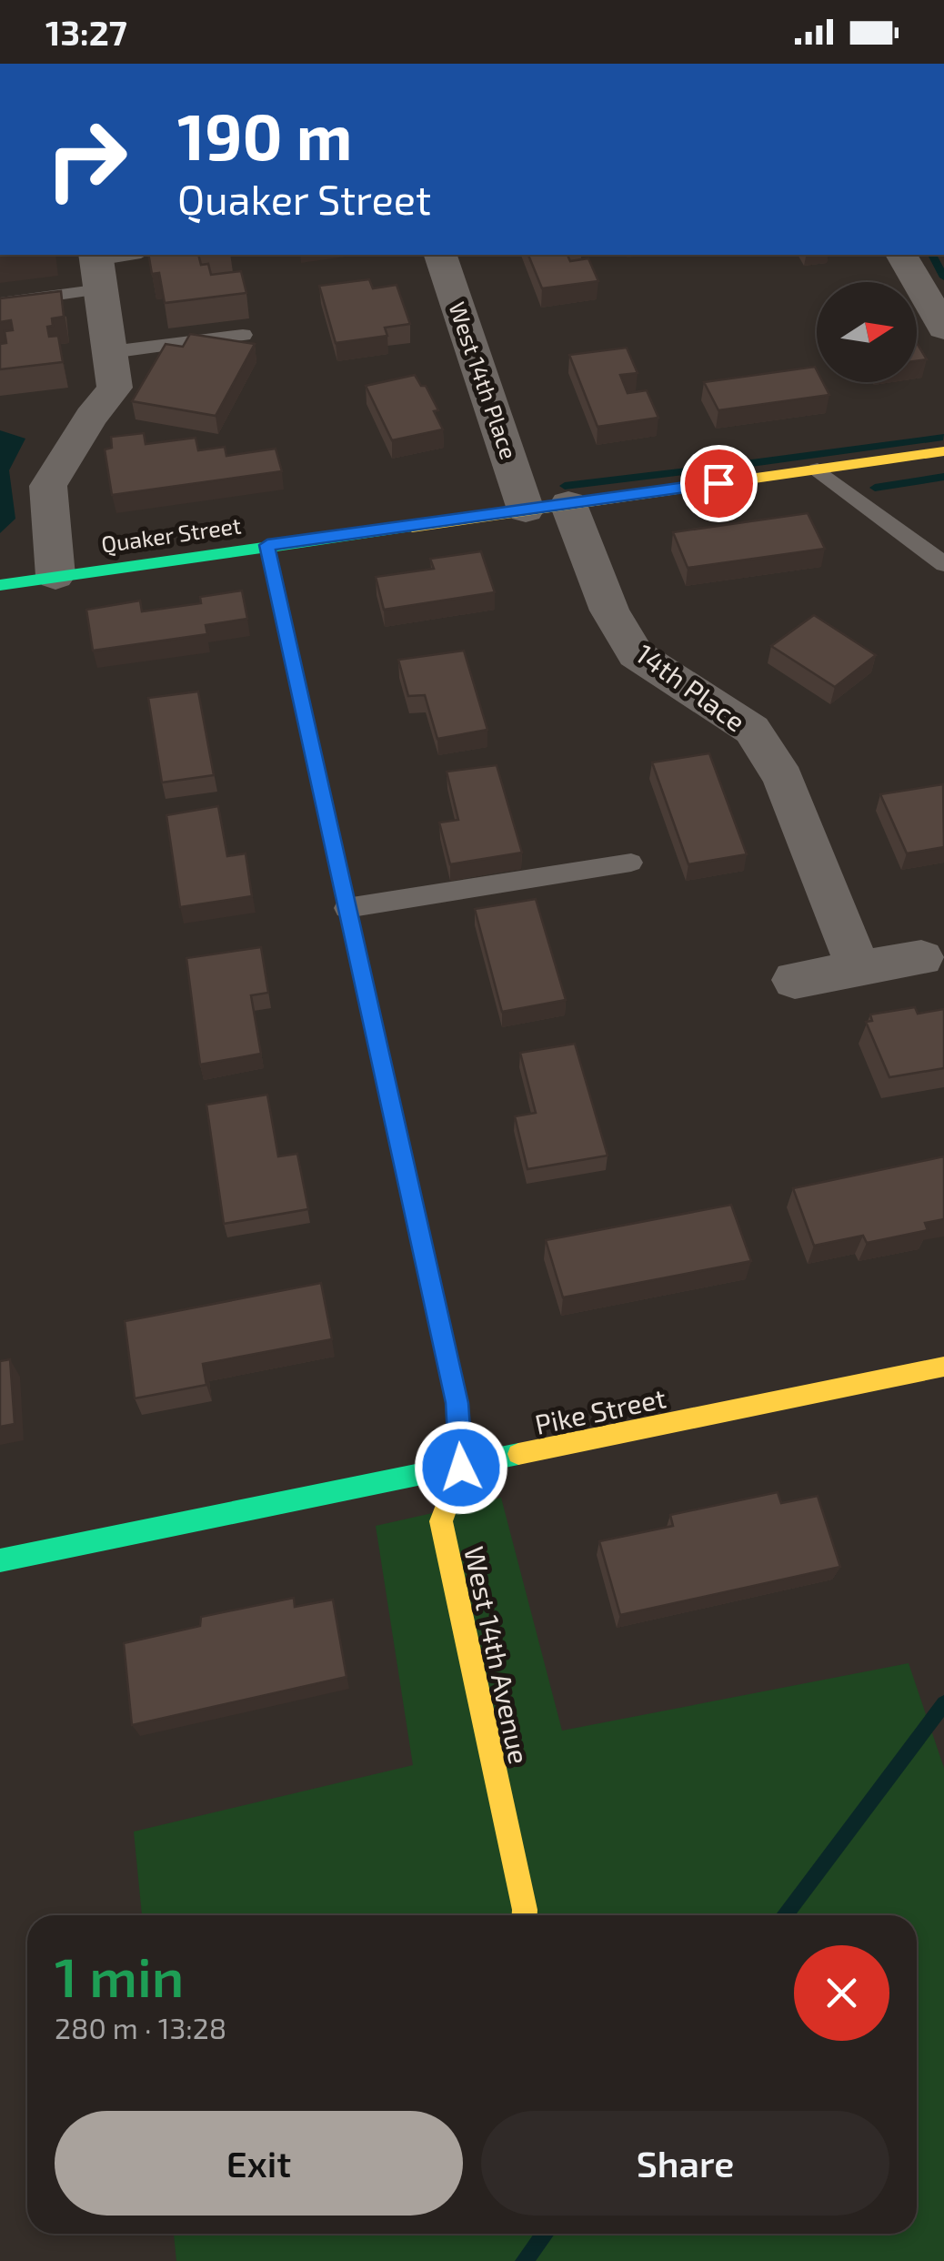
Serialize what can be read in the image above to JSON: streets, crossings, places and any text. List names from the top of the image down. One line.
{"streets":{"street":["West 14th Place","Quaker Street","14th Place","Pike Street","West 14th Avenue"]},"crossings":[["West 14th Place","Quaker Street"],["Quaker Street","14th Place"],["Quaker Street","West 14th Avenue"],["Pike Street","West 14th Avenue"]],"north":"right","page":{"status":"13:27","turn":["190 m","Quaker Street"],"heading":["1 min","280 m · 13:28"],"buttons":["Exit","Share"]}}
